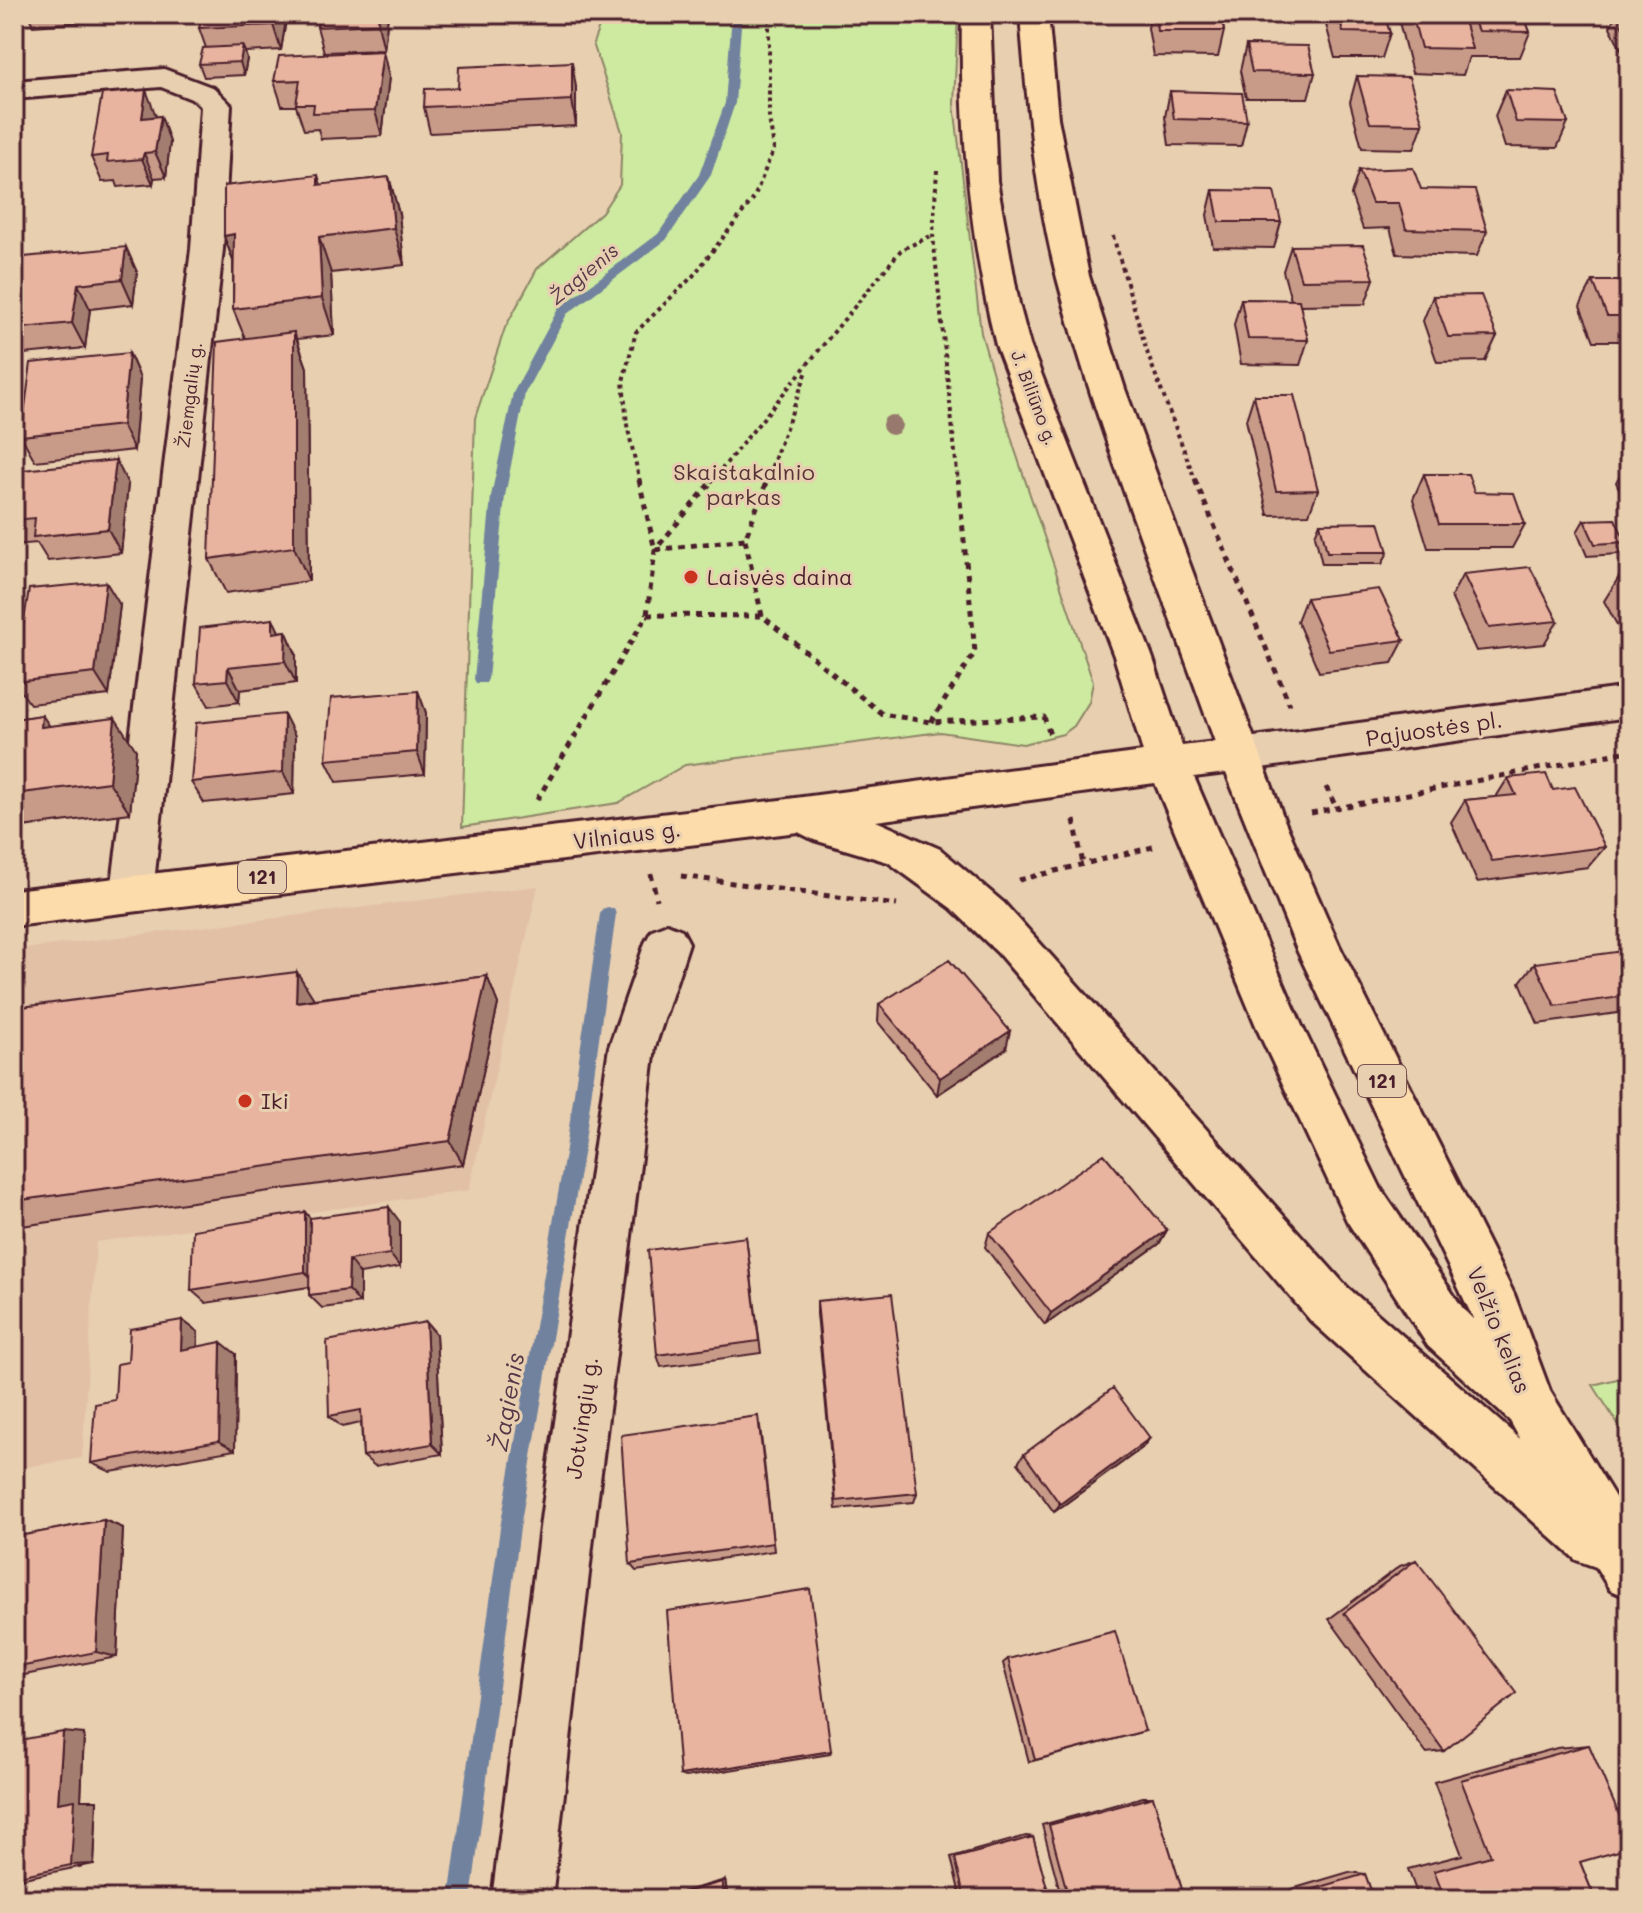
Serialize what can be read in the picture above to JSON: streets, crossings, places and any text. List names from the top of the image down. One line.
{"streets":{"main road":["J. Biliūno g.","Vilniaus g.","121","Velžio kelias"],"street":["Žiemgalių g.","Pajuostės pl.","Jotvingių g."]},"crossings":[["Žiemgalių g.","Vilniaus g."],["J. Biliūno g.","Vilniaus g."],["J. Biliūno g.","Velžio kelias"],["Pajuostės pl.","Vilniaus g."],["Pajuostės pl.","Velžio kelias"],["Vilniaus g.","Velžio kelias"],["121","Velžio kelias"]],"water":["Žagienis"],"parks":["Skaistakalnio parkas"],"places":["Laisvės daina","Iki"]}
